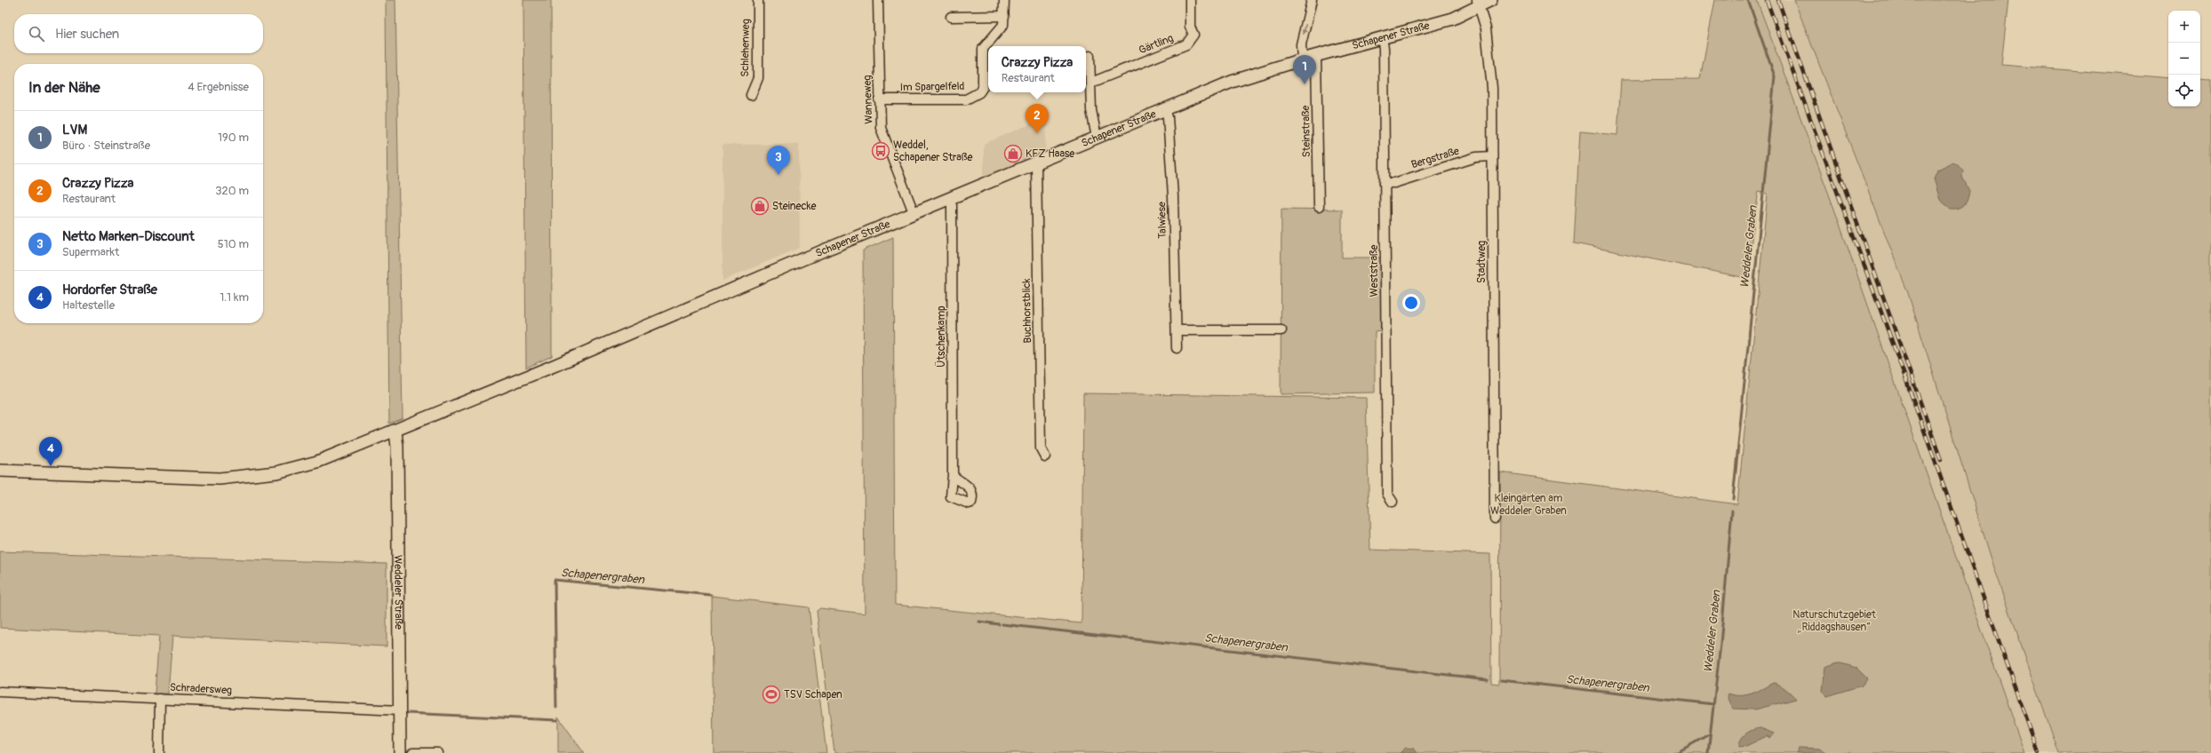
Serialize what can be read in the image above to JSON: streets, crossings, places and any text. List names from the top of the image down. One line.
{"streets":{"street":["Schapener Straße","Gärtling","Schlehenweg","Im Spargelfeld","Wanneweg","Steinstraße","Bergstraße","Talwiese","Stadtweg","Weststraße","Buchhorstblick","Ütschenkamp","Weddeler Straße","Schradersweg"]},"crossings":[["Schapener Straße","Wanneweg"],["Schapener Straße","Steinstraße"],["Schapener Straße","Talwiese"],["Schapener Straße","Stadtweg"],["Schapener Straße","Weststraße"],["Schapener Straße","Buchhorstblick"],["Schapener Straße","Ütschenkamp"],["Schapener Straße","Weddeler Straße"],["Im Spargelfeld","Wanneweg"],["Bergstraße","Stadtweg"],["Bergstraße","Weststraße"],["Weddeler Straße","Schradersweg"]],"water":["Weddeler Graben","Schapenergraben"],"parks":["Kleingärten am Weddeler Graben","Naturschutzgebiet „Riddagshausen“"],"places":{"bus stop":["Weddel, Schapener Straße"],"shop":["KFZ Haase","Steinecke"],"sports":["TSV Schapen"]},"page":{"map_buttons":["+","−"],"search":"Hier suchen","popup":["Crazzy Pizza","Restaurant"],"pins":["1","2","3","4"],"heading":["In der Nähe","4 Ergebnisse"],"list":[{"mark":"1","name":"LVM","note":"Büro · Steinstraße","value":"190 m"},{"mark":"2","name":"Crazzy Pizza","note":"Restaurant","value":"320 m"},{"mark":"3","name":"Netto Marken-Discount","note":"Supermarkt","value":"510 m"},{"mark":"4","name":"Hordorfer Straße","note":"Haltestelle","value":"1.1 km"}]}}
